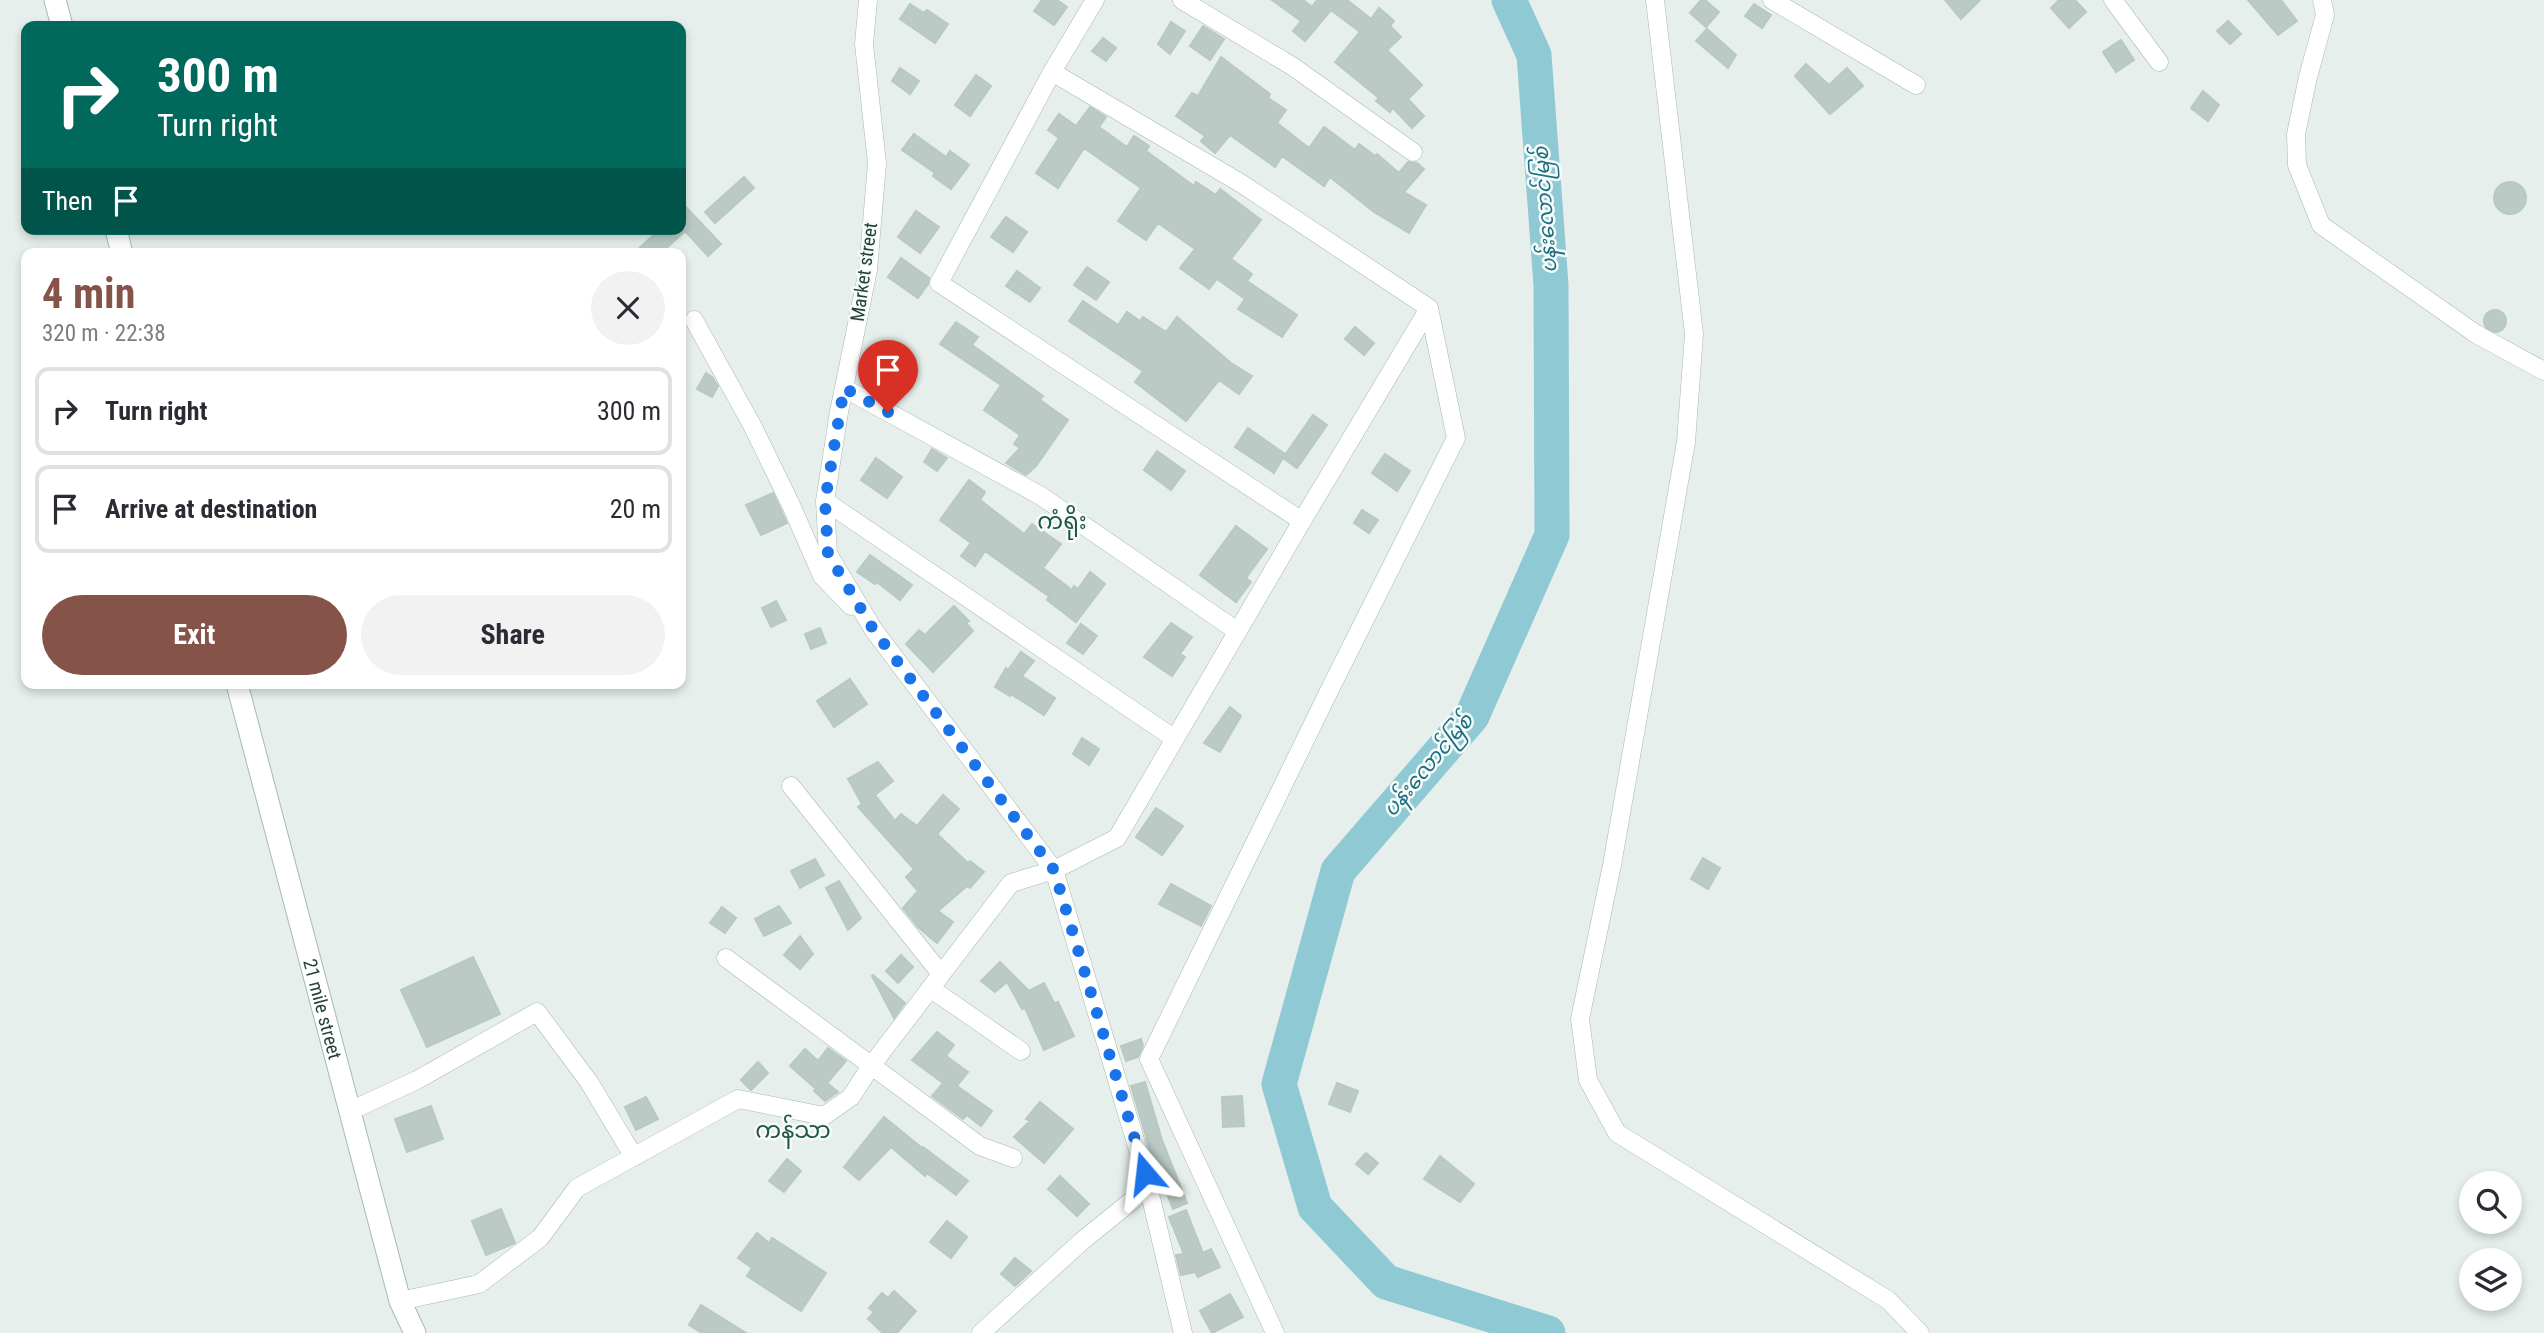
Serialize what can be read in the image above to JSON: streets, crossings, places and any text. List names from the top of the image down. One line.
{"streets":{"street":["Market street","21 mile street"]},"districts":["ကံရိုး","ကန်သာ"],"water":["ပန်းလောင်မြစ်"],"page":{"turn":["300 m","Turn right"],"then":"Then","heading":["4 min","320 m · 22:38"],"list":[{"name":"Turn right","value":"300 m"},{"name":"Arrive at destination","value":"20 m"}],"buttons":["Exit","Share"]}}
